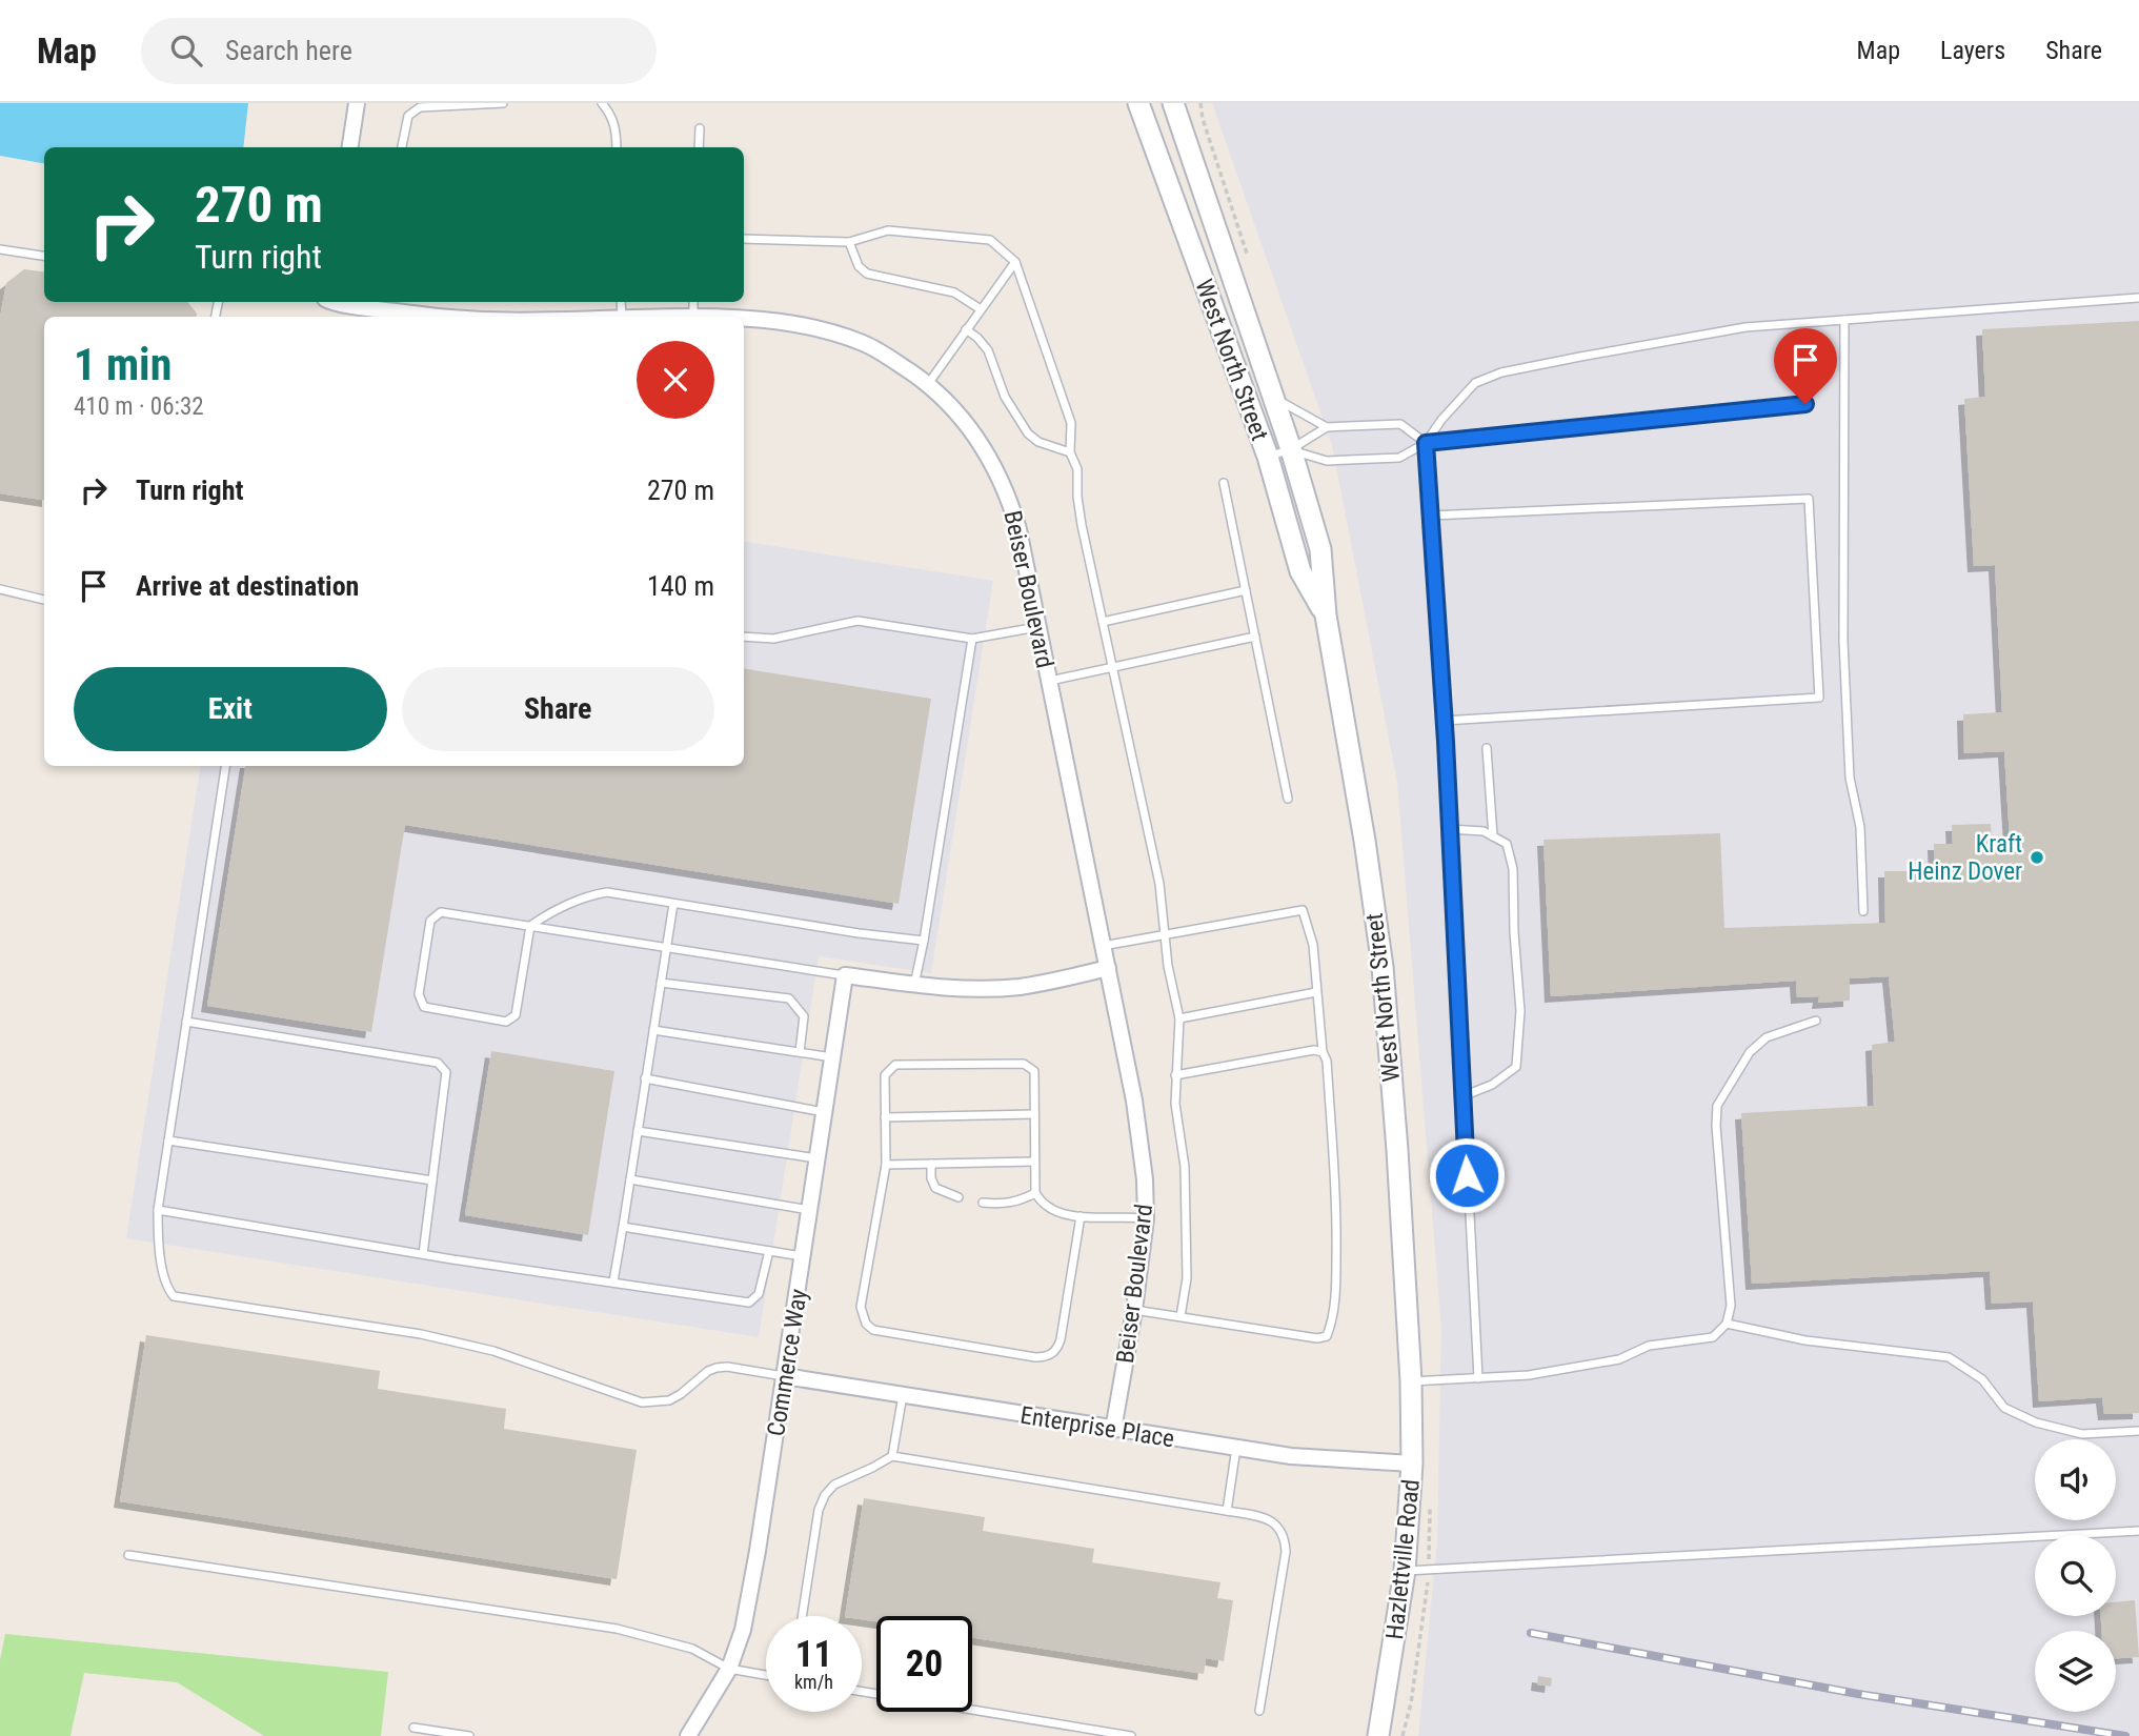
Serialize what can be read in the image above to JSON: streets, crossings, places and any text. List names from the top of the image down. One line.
{"streets":{"main road":["West North Street","Hazlettville Road"],"street":["Beiser Boulevard","Commerce Way","Enterprise Place"]},"crossings":[["West North Street","Hazlettville Road"],["Beiser Boulevard","Enterprise Place"],["Commerce Way","Enterprise Place"],["Enterprise Place","Hazlettville Road"]],"places":["Kraft Heinz Dover"],"page":{"header":"Map","search":"Search here","nav":["Map","Layers","Share"],"turn":["270 m","Turn right"],"heading":["1 min","410 m · 06:32"],"list":[{"name":"Turn right","value":"270 m"},{"name":"Arrive at destination","value":"140 m"}],"buttons":["Exit","Share"],"speed":"11 km/h","limit":"20"}}
